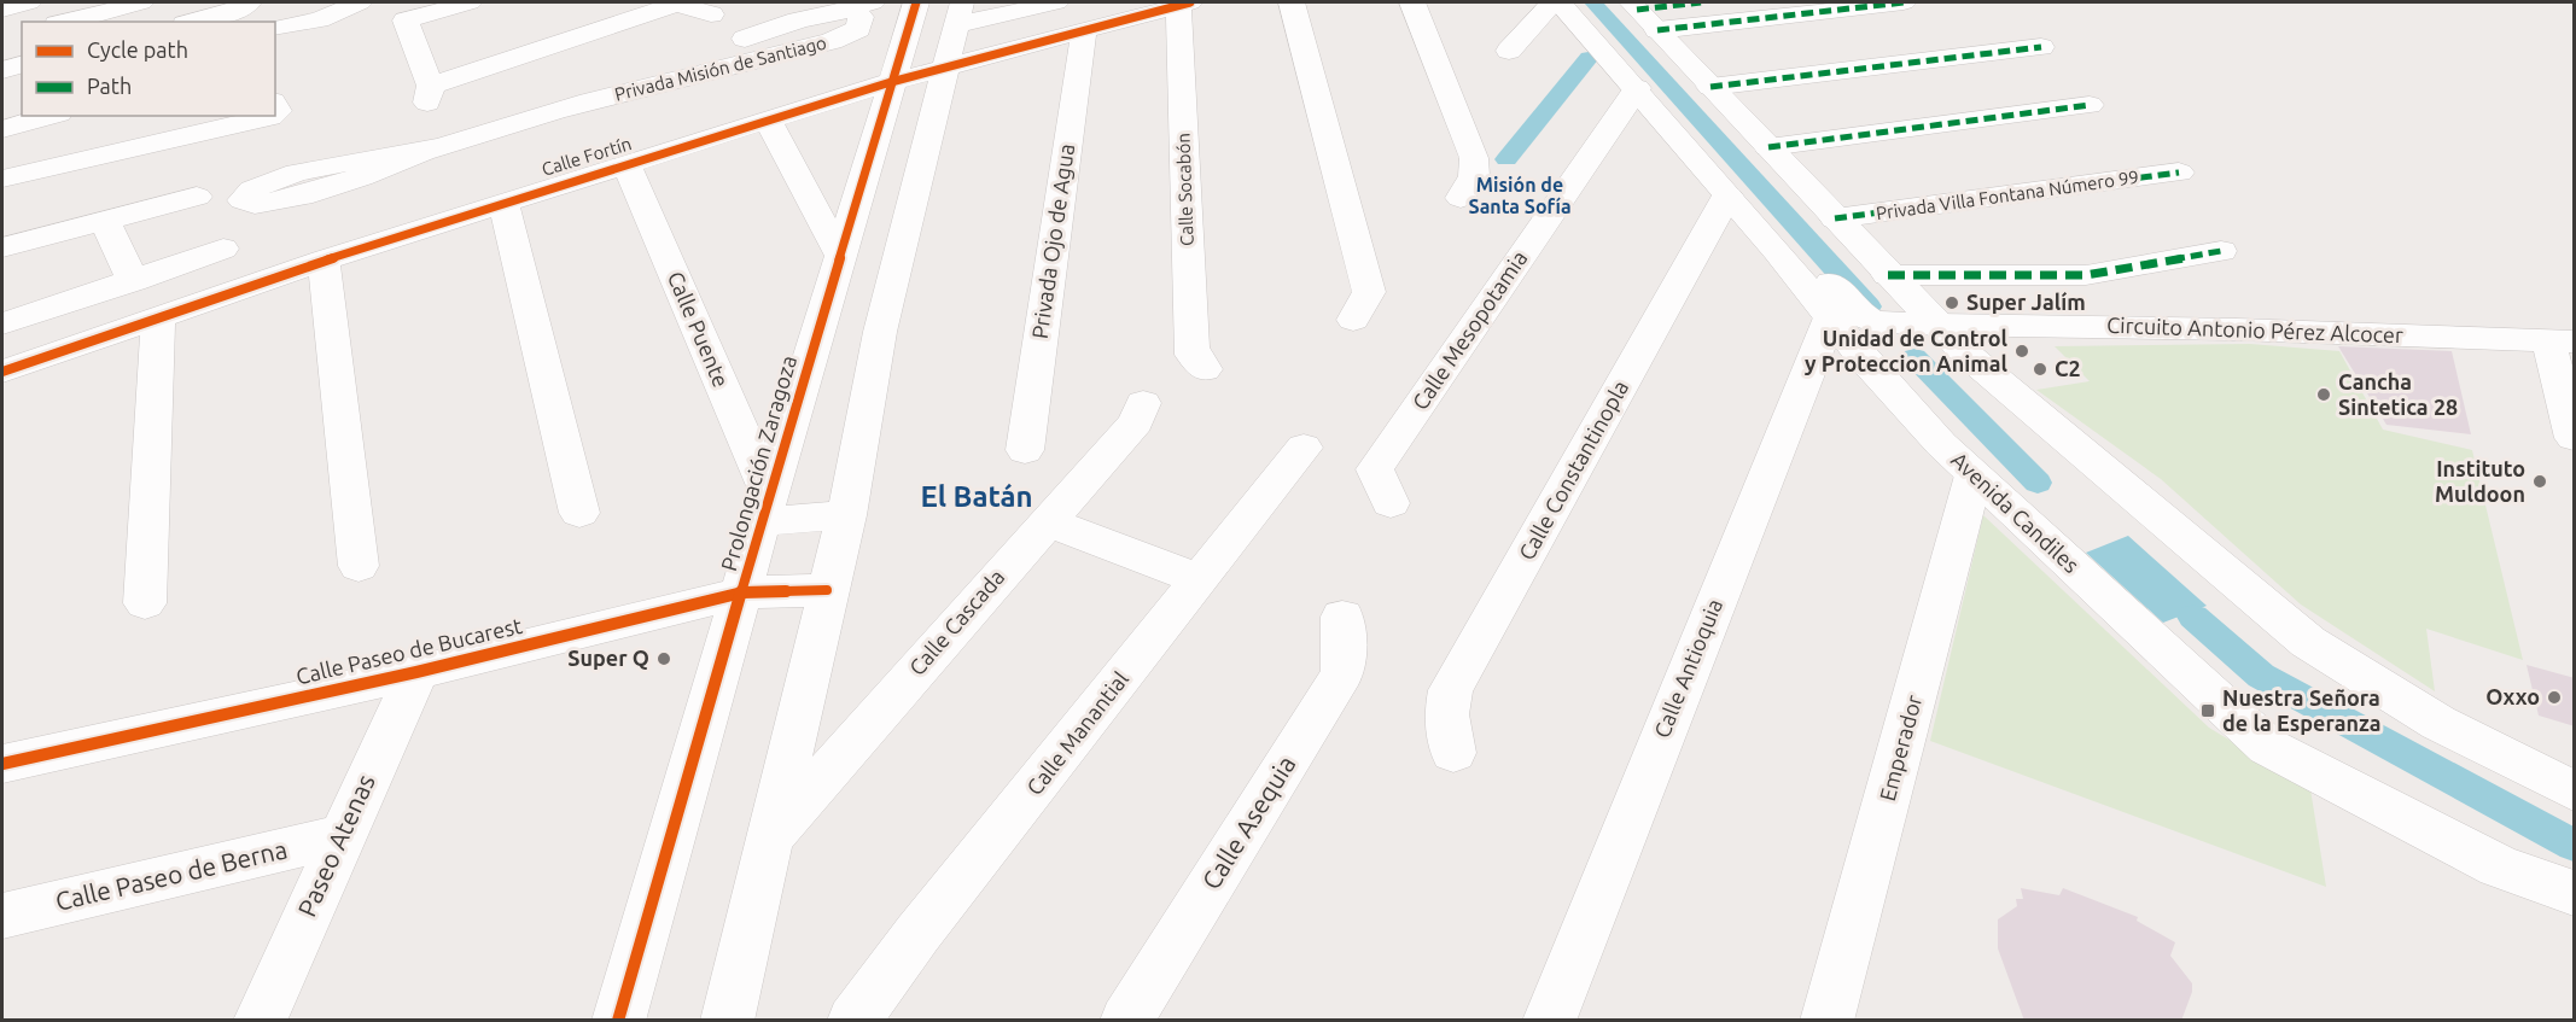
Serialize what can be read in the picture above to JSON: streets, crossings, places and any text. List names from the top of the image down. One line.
{"streets":{"street":["Privada Misión de Santiago","Calle Fortín","Calle Socabón","Privada Villa Fontana Número 99","Privada Ojo de Agua","Calle Puente","Calle Mesopotamia","Circuito Antonio Pérez Alcocer","Prolongación Zaragoza","Calle Constantinopla","Avenida Candiles","Calle Cascada","Calle Paseo de Bucarest","Calle Antioquia","Calle Manantial","Emperador","Calle Asequia","Paseo Atenas","Calle Paseo de Berna"]},"crossings":[["Calle Fortín","Calle Socabón"],["Calle Fortín","Privada Ojo de Agua"],["Calle Fortín","Calle Puente"],["Calle Fortín","Prolongación Zaragoza"],["Calle Puente","Prolongación Zaragoza"],["Calle Mesopotamia","Avenida Candiles"],["Prolongación Zaragoza","Calle Paseo de Bucarest"],["Calle Constantinopla","Avenida Candiles"],["Avenida Candiles","Calle Antioquia"],["Avenida Candiles","Emperador"],["Calle Paseo de Bucarest","Paseo Atenas"],["Paseo Atenas","Calle Paseo de Berna"]],"districts":["Misión de Santa Sofía","El Batán"],"places":{"other":["Super Jalím","Unidad de Control y Proteccion Animal","C2","Cancha Sintetica 28","Instituto Muldoon","Super Q","Oxxo"],"transit":["Nuestra Señora de la Esperanza"]},"legend":["Cycle path","Path"]}
